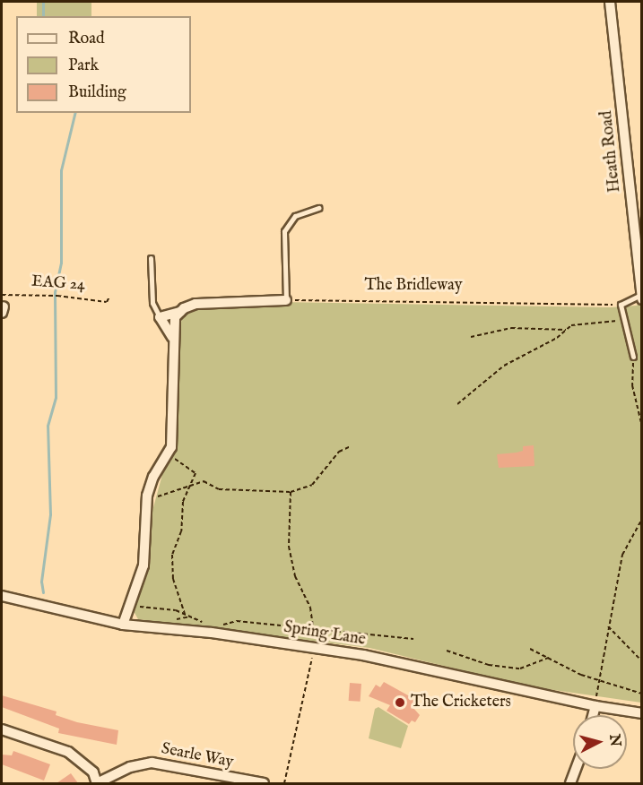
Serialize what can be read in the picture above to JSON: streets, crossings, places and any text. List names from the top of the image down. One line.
{"streets":{"street":["Heath Road","Spring Lane","Searle Way"],"path":["EAG 24","The Bridleway"]},"places":["The Cricketers"],"legend":["Road","Park","Building"],"north":"right"}
